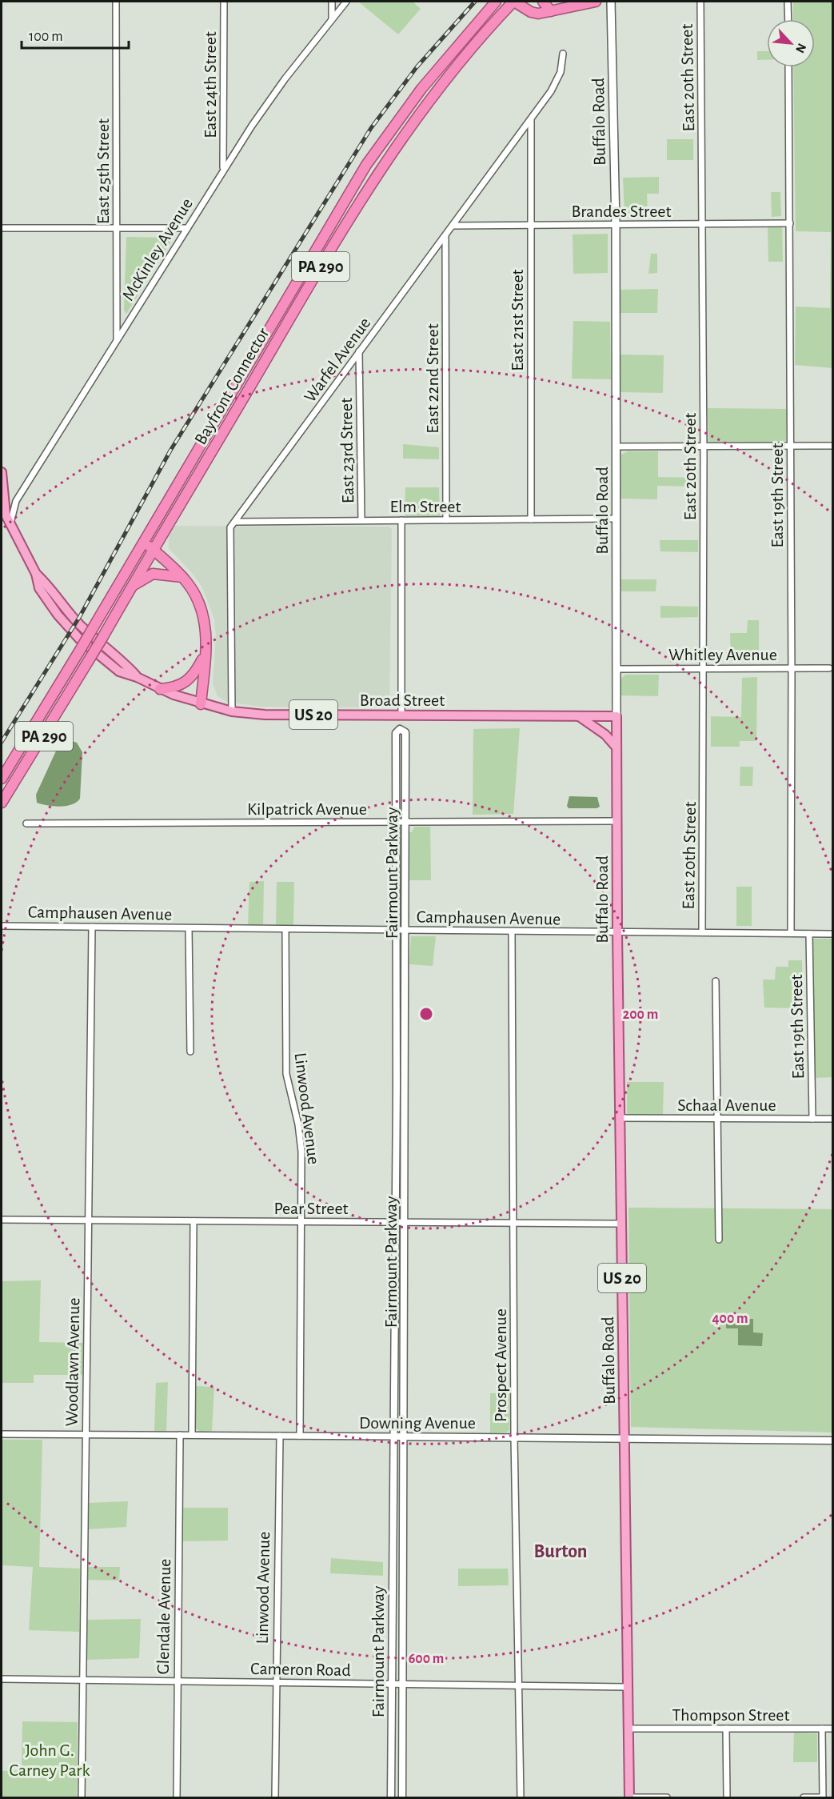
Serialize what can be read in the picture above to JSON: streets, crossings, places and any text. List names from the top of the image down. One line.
{"streets":{"highway":["PA 290","Bayfront Connector"],"main road":["Buffalo Road","Broad Street","US 20"],"street":["East 20th Street","East 24th Street","East 25th Street","Brandes Street","McKinley Avenue","East 21st Street","Warfel Avenue","East 22nd Street","East 23rd Street","East 19th Street","Elm Street","Whitley Avenue","Kilpatrick Avenue","Fairmount Parkway","Camphausen Avenue","Schaal Avenue","Linwood Avenue","Pear Street","Woodlawn Avenue","Prospect Avenue","Downing Avenue","Glendale Avenue","Cameron Road","Thompson Street"]},"crossings":[["East 20th Street","Brandes Street"],["East 20th Street","Whitley Avenue"],["East 20th Street","Camphausen Avenue"],["East 24th Street","McKinley Avenue"],["Buffalo Road","Brandes Street"],["Buffalo Road","Elm Street"],["Buffalo Road","Whitley Avenue"],["Buffalo Road","Broad Street"],["Buffalo Road","Kilpatrick Avenue"],["Buffalo Road","Camphausen Avenue"],["Buffalo Road","Schaal Avenue"],["Buffalo Road","Pear Street"],["Buffalo Road","Downing Avenue"],["Buffalo Road","Cameron Road"],["Buffalo Road","Thompson Street"],["East 25th Street","McKinley Avenue"],["Brandes Street","East 21st Street"],["Brandes Street","Warfel Avenue"],["Brandes Street","East 19th Street"],["McKinley Avenue","Broad Street"],["McKinley Avenue","US 20"],["East 21st Street","Warfel Avenue"],["East 21st Street","Elm Street"],["Warfel Avenue","East 22nd Street"],["Warfel Avenue","East 23rd Street"],["Warfel Avenue","Elm Street"],["Warfel Avenue","Broad Street"],["East 22nd Street","Elm Street"],["East 23rd Street","Elm Street"],["East 19th Street","Whitley Avenue"],["East 19th Street","Camphausen Avenue"],["East 19th Street","Schaal Avenue"],["Elm Street","Fairmount Parkway"],["Broad Street","US 20"],["Broad Street","Fairmount Parkway"],["Kilpatrick Avenue","Fairmount Parkway"],["Fairmount Parkway","Camphausen Avenue"],["Fairmount Parkway","Pear Street"],["Fairmount Parkway","Downing Avenue"],["Fairmount Parkway","Cameron Road"],["Camphausen Avenue","Linwood Avenue"],["Camphausen Avenue","Woodlawn Avenue"],["Camphausen Avenue","Prospect Avenue"],["Linwood Avenue","Pear Street"],["Linwood Avenue","Downing Avenue"],["Linwood Avenue","Cameron Road"],["Pear Street","Woodlawn Avenue"],["Pear Street","Prospect Avenue"],["Woodlawn Avenue","Downing Avenue"],["Woodlawn Avenue","Cameron Road"],["Prospect Avenue","Downing Avenue"],["Prospect Avenue","Cameron Road"],["Downing Avenue","Glendale Avenue"],["Glendale Avenue","Cameron Road"]],"districts":["Burton"],"parks":["John G. Carney Park"],"scale_bar":"100 m","north":"bottom right","rings":["200 m","400 m","600 m"]}
